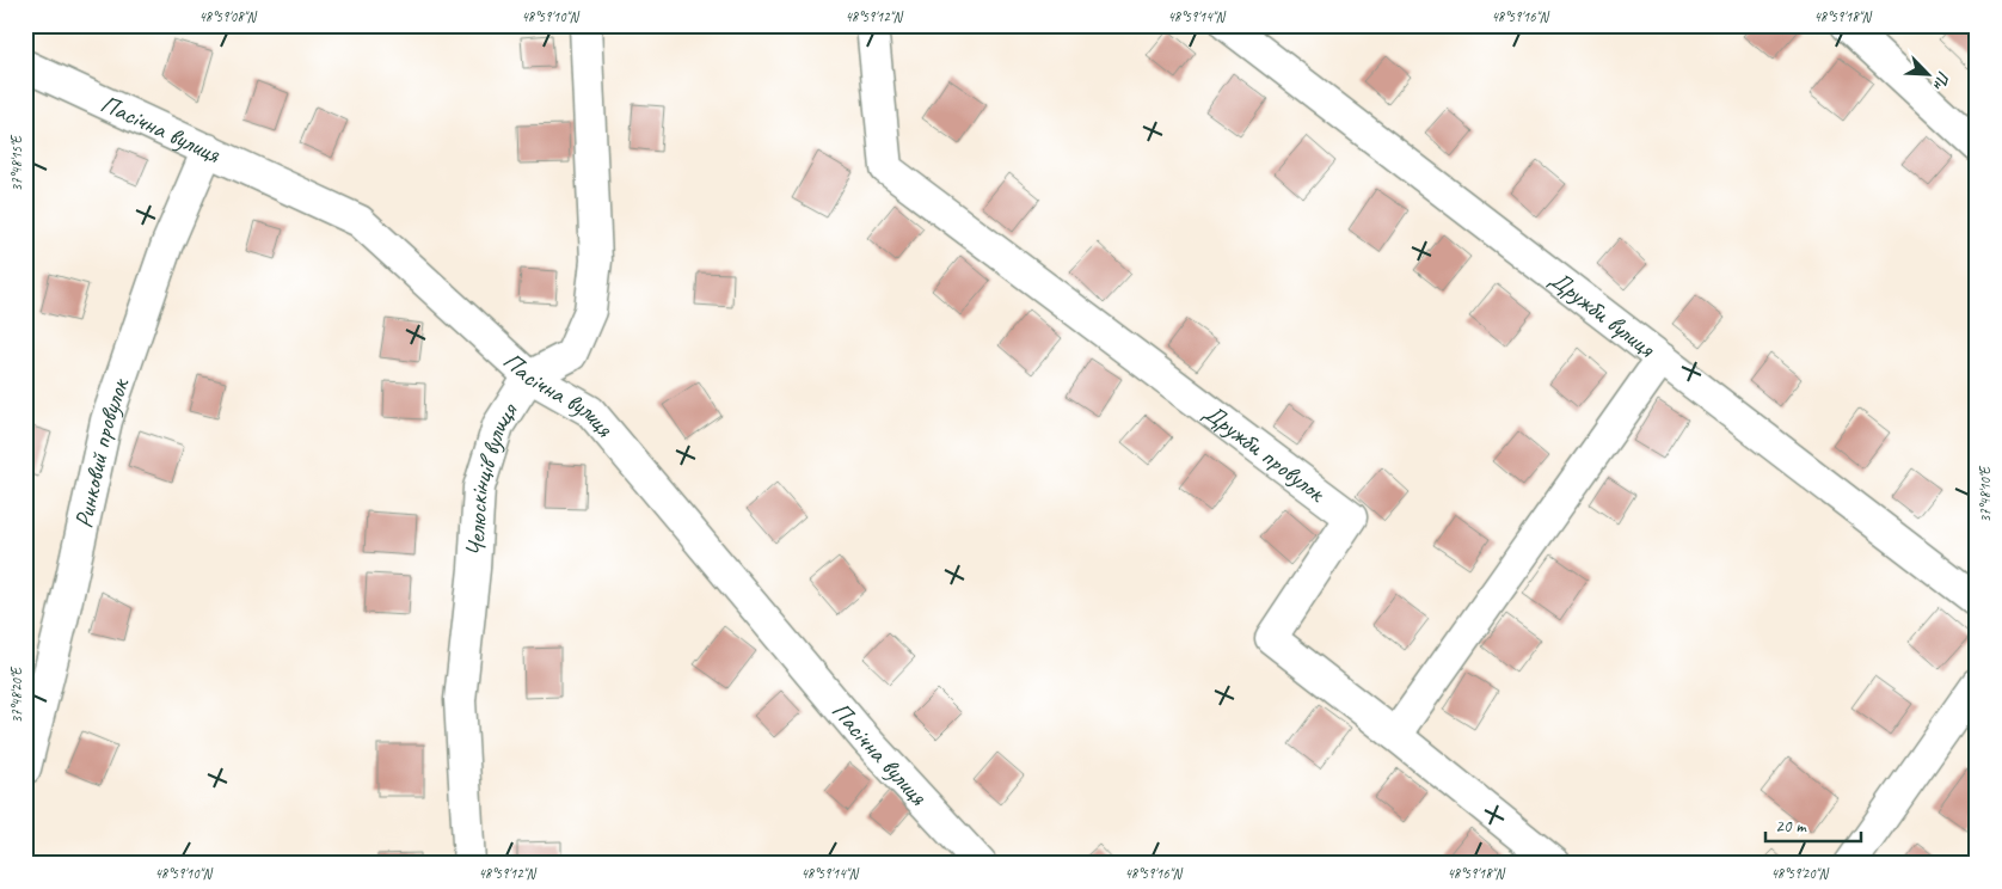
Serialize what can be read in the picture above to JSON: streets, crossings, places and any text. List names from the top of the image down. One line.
{"streets":{"street":["Пасічна вулиця","Дружби вулиця","Дружби провулок","Ринковий провулок","Челюскінців вулиця"]},"crossings":[["Пасічна вулиця","Ринковий провулок"],["Пасічна вулиця","Челюскінців вулиця"]],"scale_bar":"20 m","north":"bottom right","coordinates":["48°59'08\"N","48°59'10\"N","48°59'12\"N","48°59'14\"N","48°59'16\"N","48°59'18\"N","37°48'15\"E","37°48'10\"E","37°48'20\"E","48°59'20\"N"]}
